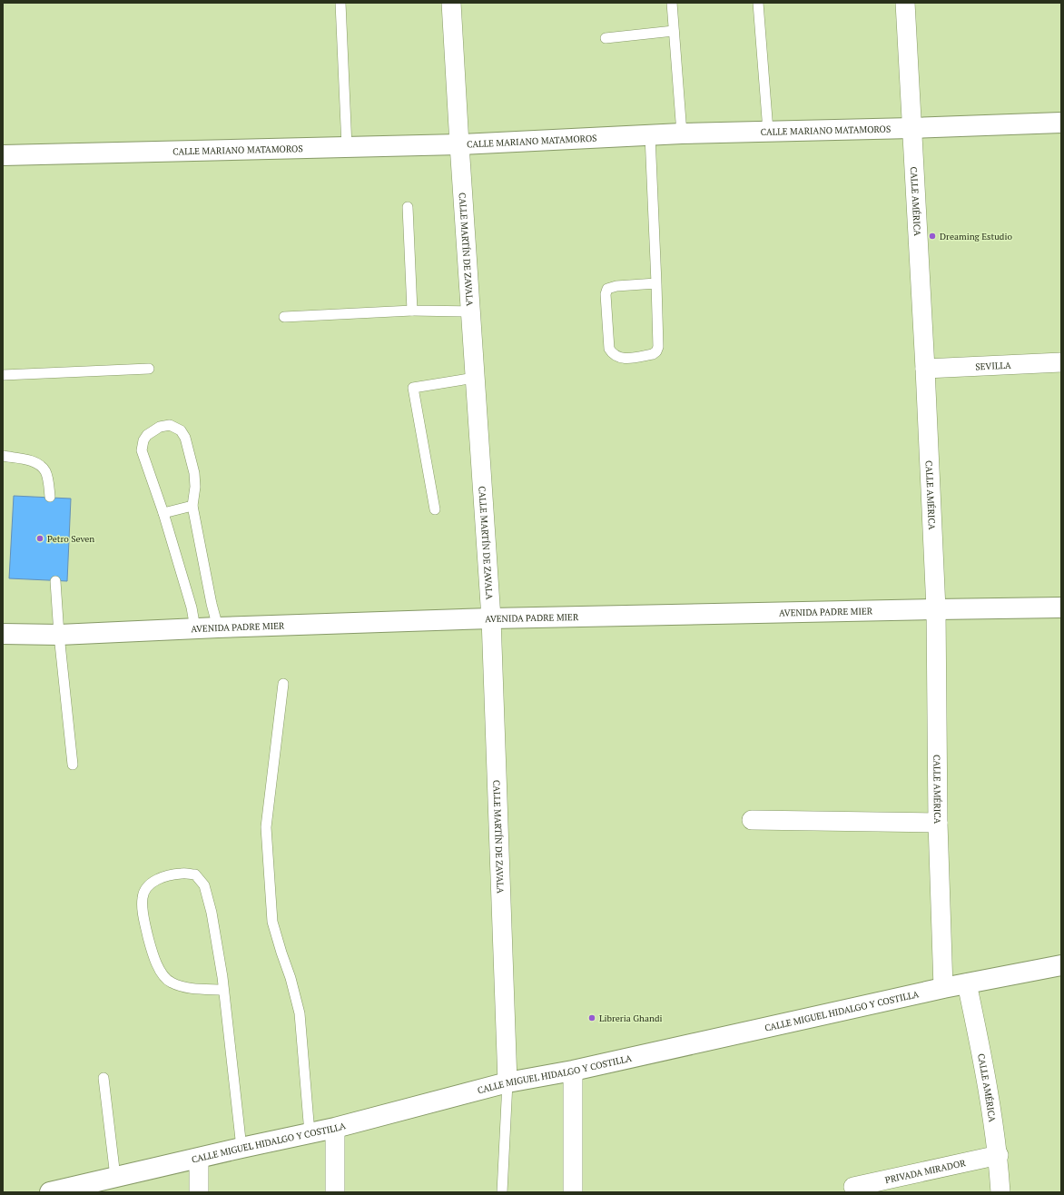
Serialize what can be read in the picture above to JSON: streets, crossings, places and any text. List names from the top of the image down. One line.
{"streets":{"street":["CALLE MARIANO MATAMOROS","CALLE AMÉRICA","CALLE MARTÍN DE ZAVALA","SEVILLA","AVENIDA PADRE MIER","CALLE MIGUEL HIDALGO Y COSTILLA","PRIVADA MIRADOR"]},"crossings":[["CALLE MARIANO MATAMOROS","CALLE AMÉRICA"],["CALLE MARIANO MATAMOROS","CALLE MARTÍN DE ZAVALA"],["CALLE AMÉRICA","SEVILLA"],["CALLE AMÉRICA","AVENIDA PADRE MIER"],["CALLE AMÉRICA","CALLE MIGUEL HIDALGO Y COSTILLA"],["CALLE AMÉRICA","PRIVADA MIRADOR"],["CALLE MARTÍN DE ZAVALA","AVENIDA PADRE MIER"],["CALLE MARTÍN DE ZAVALA","CALLE MIGUEL HIDALGO Y COSTILLA"]],"places":["Dreaming Estudio","Petro Seven","Libreria Ghandi"]}
